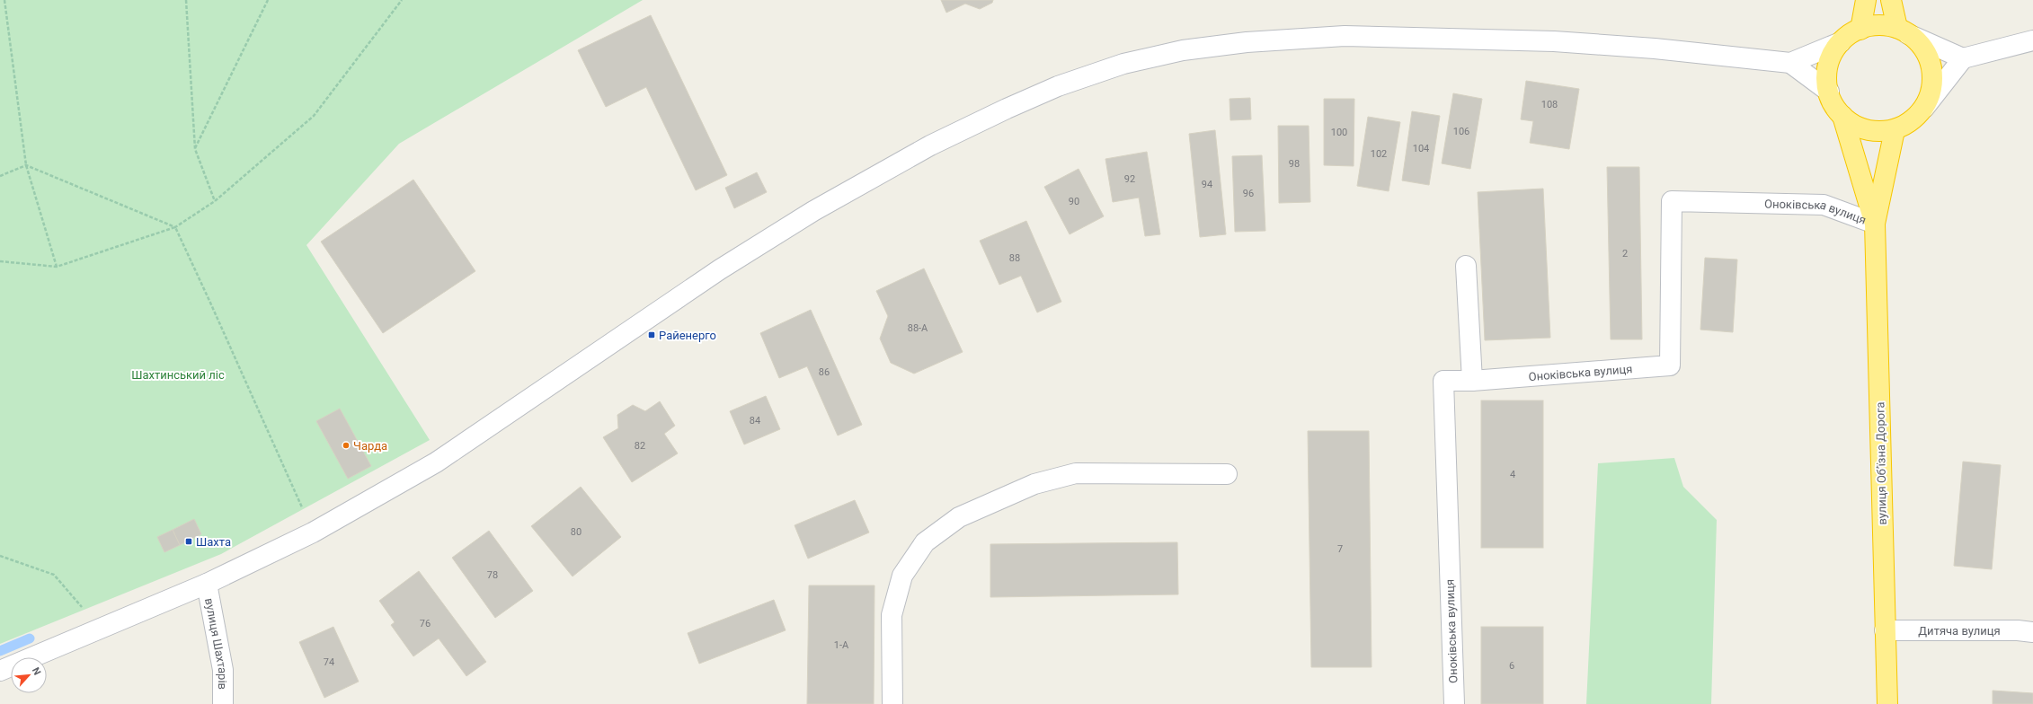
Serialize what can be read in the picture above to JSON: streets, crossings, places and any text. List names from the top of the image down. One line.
{"streets":{"highway":["вулиця Обʼїзна Дорога"],"street":["Оноківська вулиця","Дитяча вулиця","вулиця Шахтарів"]},"crossings":[["Оноківська вулиця","вулиця Обʼїзна Дорога"],["вулиця Обʼїзна Дорога","Дитяча вулиця"]],"parks":["Шахтинський ліс"],"places":{"transit":["Райенерго","Шахта"],"other":["Чарда"]},"house_numbers":["108","106","100","104","102","98","92","94","96","90","2","88","88-А","86","84","82","4","80","7","78","76","1-А","74","6"],"north":"top right"}
